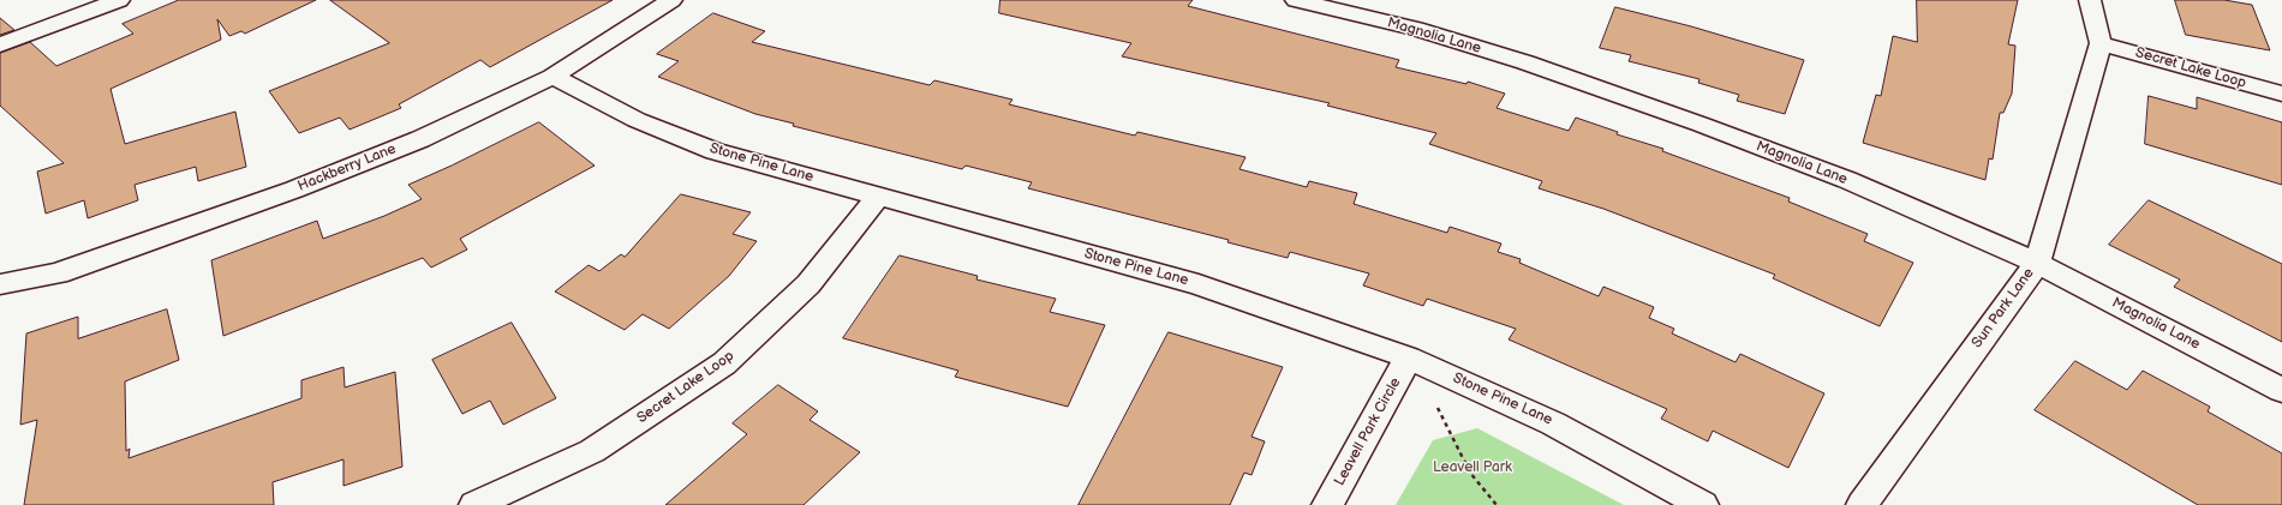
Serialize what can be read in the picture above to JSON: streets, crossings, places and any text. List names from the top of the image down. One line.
{"streets":{"street":["Magnolia Lane","Secret Lake Loop","Stone Pine Lane","Hackberry Lane","Sun Park Lane","Leavell Park Circle"]},"crossings":[["Magnolia Lane","Sun Park Lane"],["Secret Lake Loop","Stone Pine Lane"],["Secret Lake Loop","Sun Park Lane"],["Stone Pine Lane","Hackberry Lane"],["Stone Pine Lane","Leavell Park Circle"]],"parks":["Leavell Park"]}
